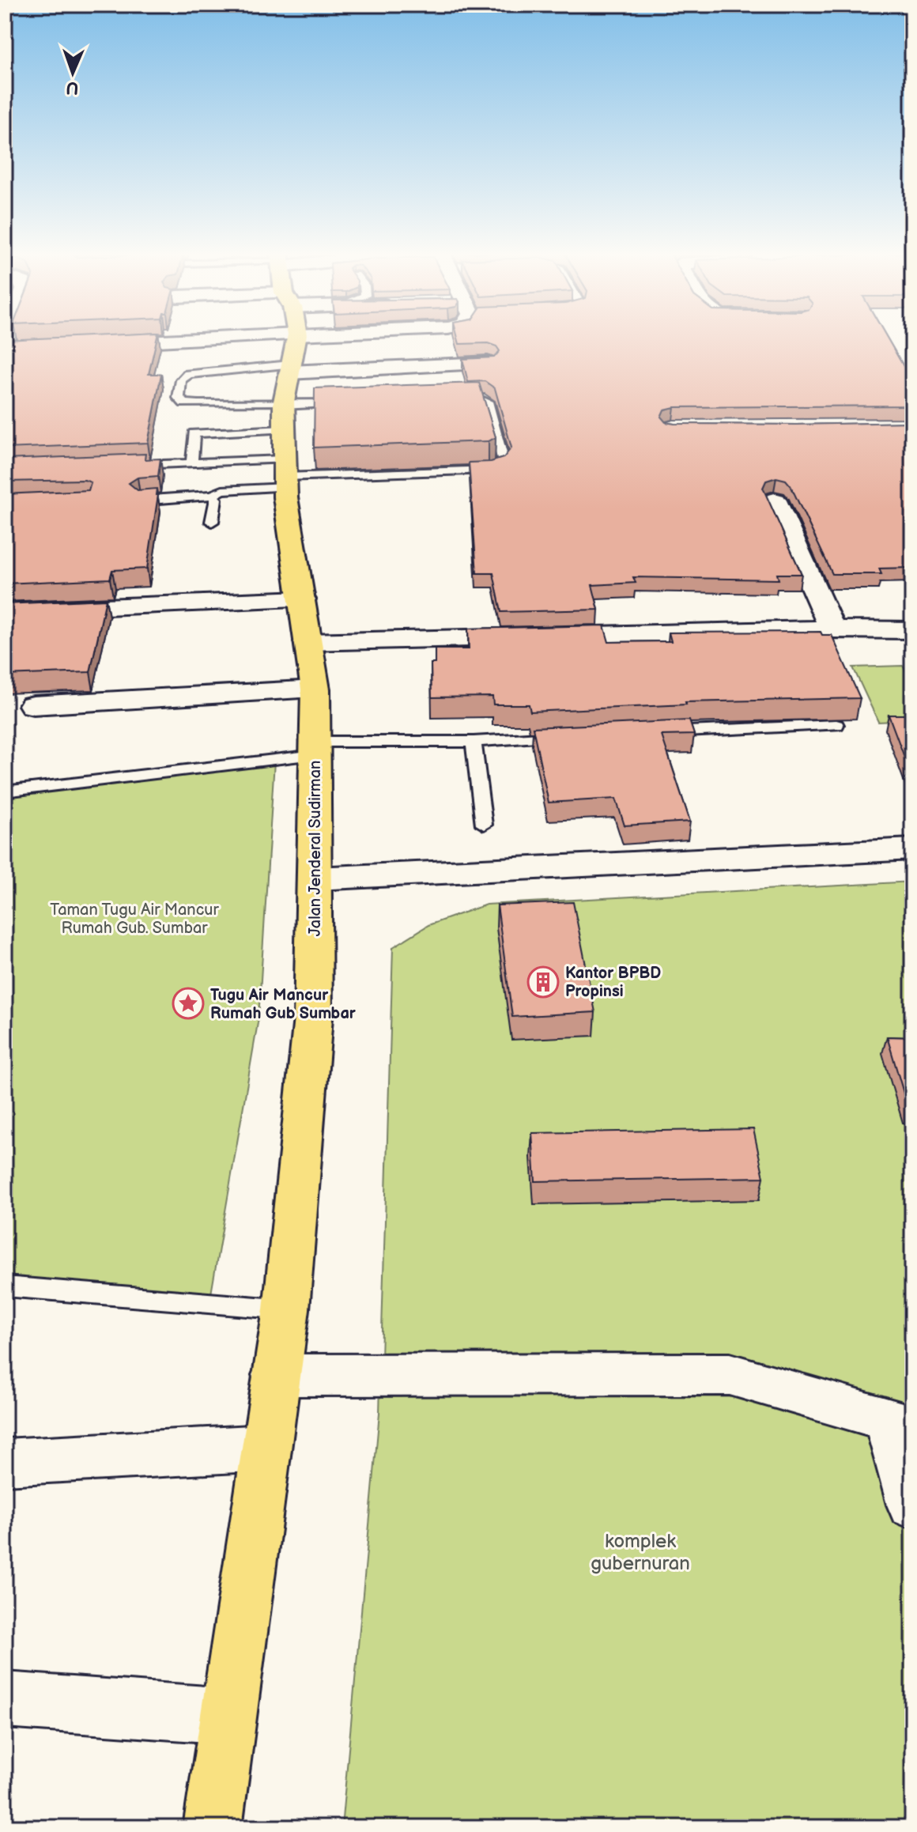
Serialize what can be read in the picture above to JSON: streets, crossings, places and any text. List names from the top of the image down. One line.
{"streets":{"main road":["Jalan Jenderal Sudirman"]},"parks":["Taman Tugu Air Mancur Rumah Gub. Sumbar","komplek gubernuran"],"places":{"building":["Kantor BPBD Propinsi"],"place":["Tugu Air Mancur Rumah Gub Sumbar"]},"north":"bottom"}
